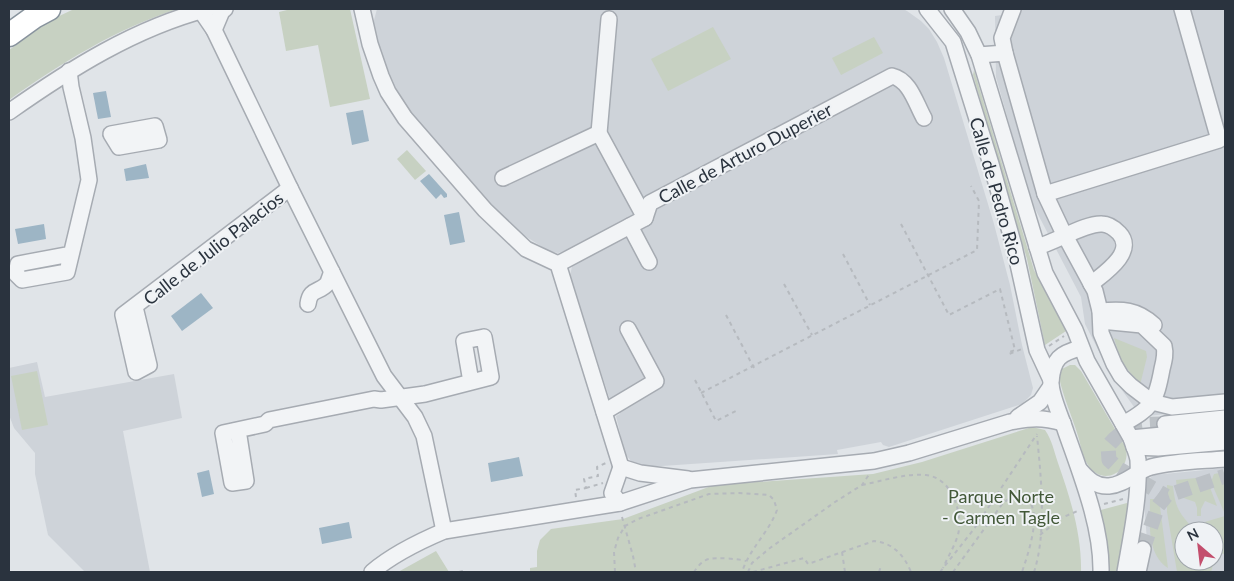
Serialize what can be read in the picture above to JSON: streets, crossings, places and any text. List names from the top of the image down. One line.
{"streets":{"street":["Calle de Arturo Duperier","Calle de Pedro Rico","Calle de Julio Palacios"]},"parks":["Parque Norte - Carmen Tagle"],"north":"top left"}
